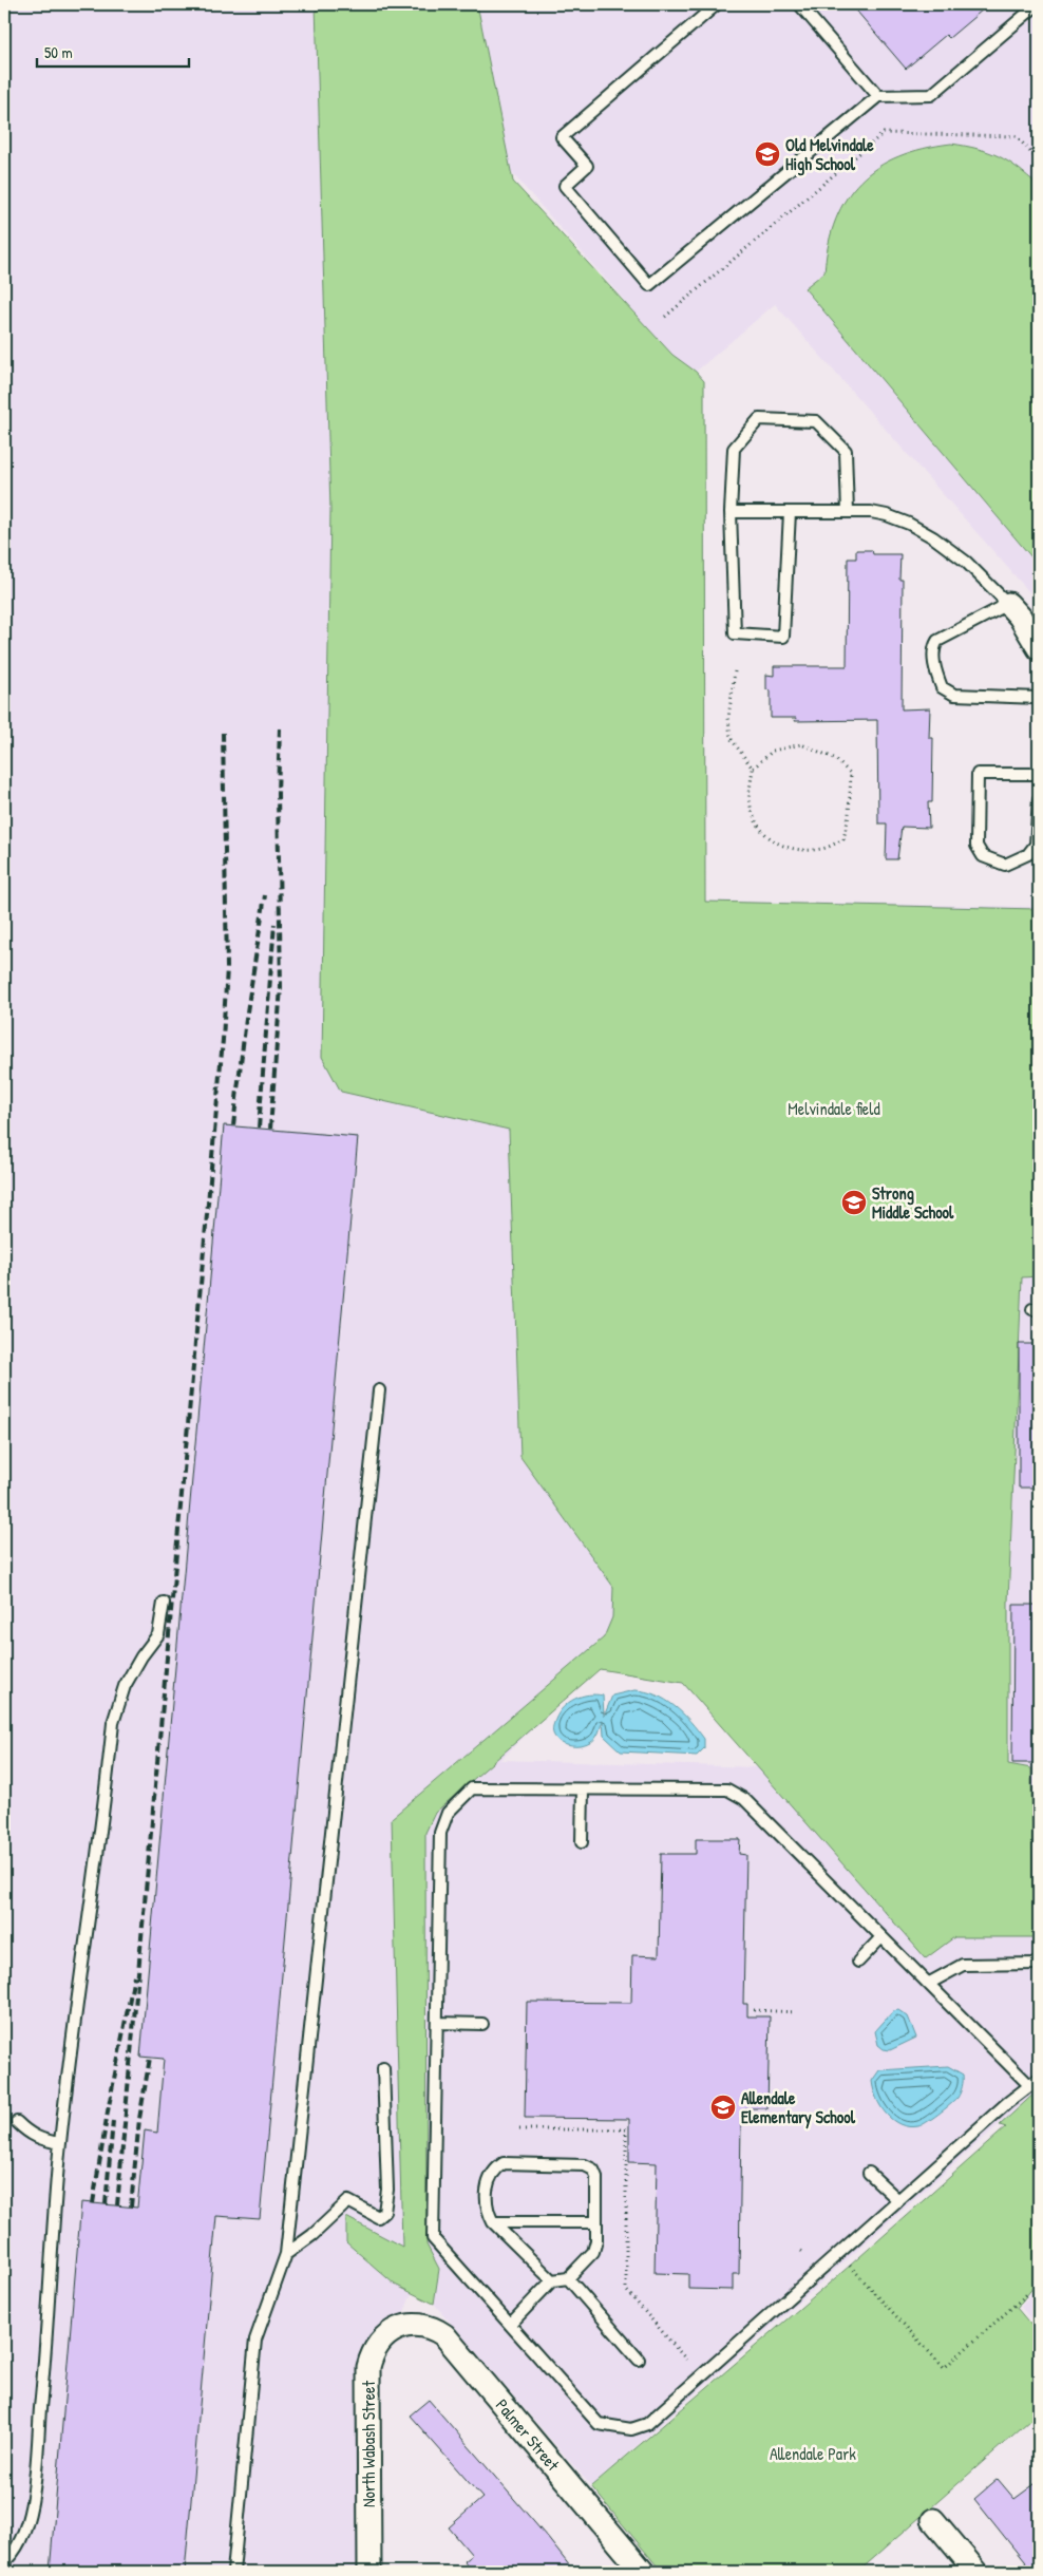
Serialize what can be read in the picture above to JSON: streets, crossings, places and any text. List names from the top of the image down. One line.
{"streets":{"street":["Palmer Street","North Wabash Street"]},"crossings":[["Palmer Street","North Wabash Street"]],"parks":["Melvindale field","Allendale Park"],"places":{"school or university":["Old Melvindale High School","Strong Middle School","Allendale Elementary School"]},"scale_bar":"50 m"}
